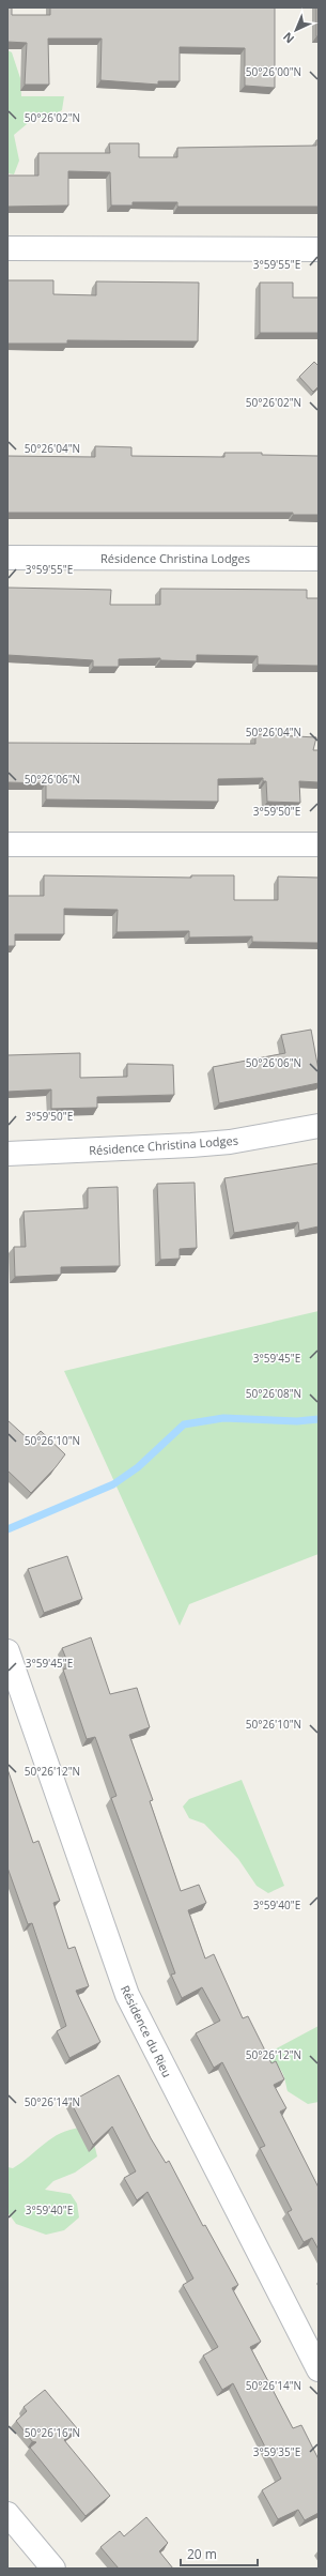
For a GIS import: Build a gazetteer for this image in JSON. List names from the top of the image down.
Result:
{
  "streets": {
    "street": ["Résidence Christina Lodges", "Résidence du Rieu"]
  },
  "scale_bar": "20 m",
  "north": "bottom left",
  "coordinates": [
    "50°26'00\"N",
    "50°26'02\"N",
    "3°59'55\"E",
    "50°26'04\"N",
    "50°26'06\"N",
    "3°59'50\"E",
    "3°59'45\"E",
    "50°26'08\"N",
    "50°26'10\"N",
    "50°26'12\"N",
    "3°59'40\"E",
    "50°26'14\"N",
    "50°26'16\"N",
    "3°59'35\"E"
  ]
}
